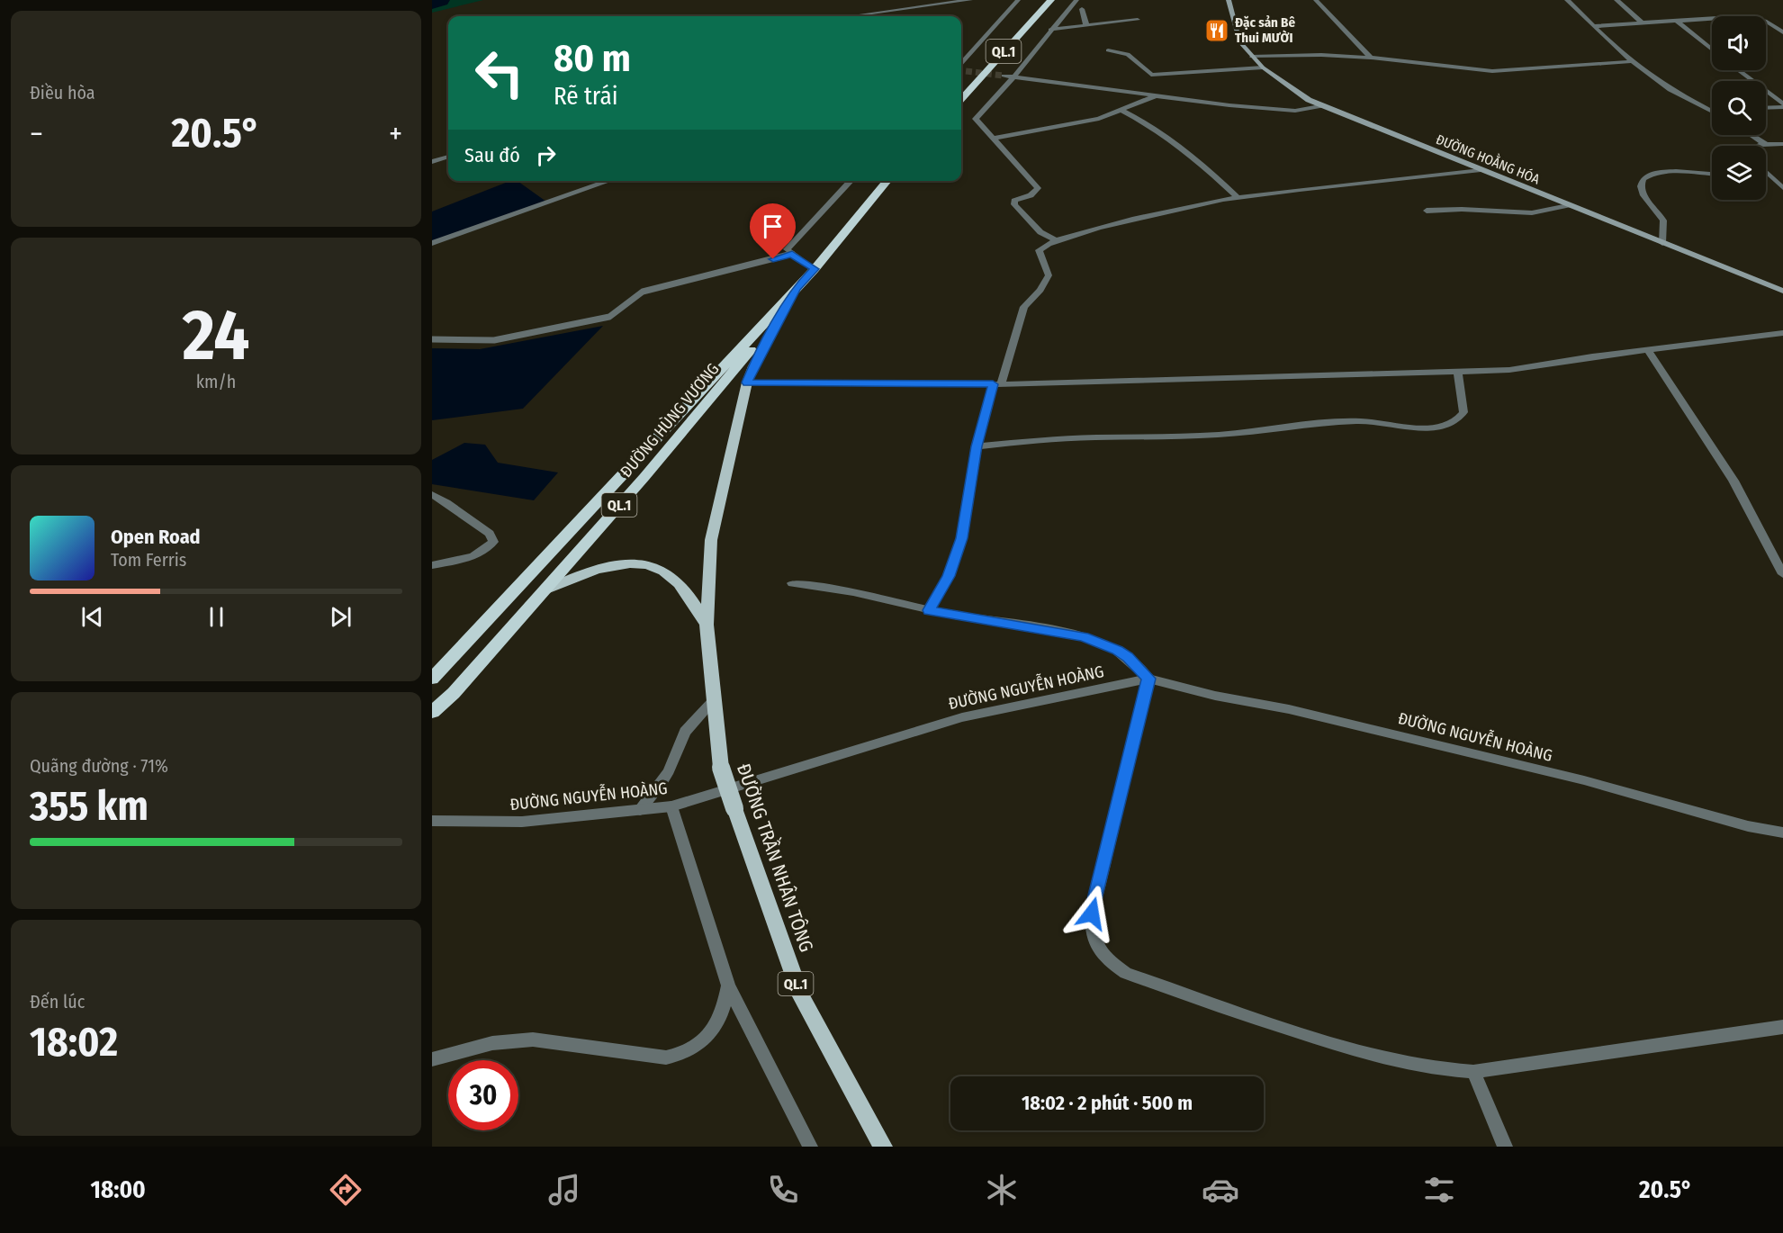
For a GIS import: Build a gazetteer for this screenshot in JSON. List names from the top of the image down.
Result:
{
  "streets": {
    "highway": ["QL.1", "ĐƯỜNG HÙNG VƯƠNG"],
    "main road": ["ĐƯỜNG HOẰNG HÓA", "ĐƯỜNG TRẦN NHÂN TÔNG"],
    "street": ["ĐƯỜNG NGUYỄN HOÀNG"]
  },
  "crossings": [
    ["ĐƯỜNG HÙNG VƯƠNG", "ĐƯỜNG TRẦN NHÂN TÔNG"]
  ],
  "places": {
    "restaurant": ["Đặc sản Bê Thui MƯỜI"]
  },
  "page": {
    "tile": [
      "Điều hòa",
      ["24", "km/h"],
      ["Quãng đường · 71%", "355 km"],
      ["Đến lúc", "18:02"]
    ],
    "turn": ["80 m", "Rẽ trái"],
    "heat": ["−", "20.5°", "+"],
    "then": "Sau đó",
    "song": ["Open Road", "Tom Ferris"],
    "limit": "30",
    "trip": "18:02 · 2 phút · 500 m",
    "tabs": ["18:00", "20.5°"]
  }
}
